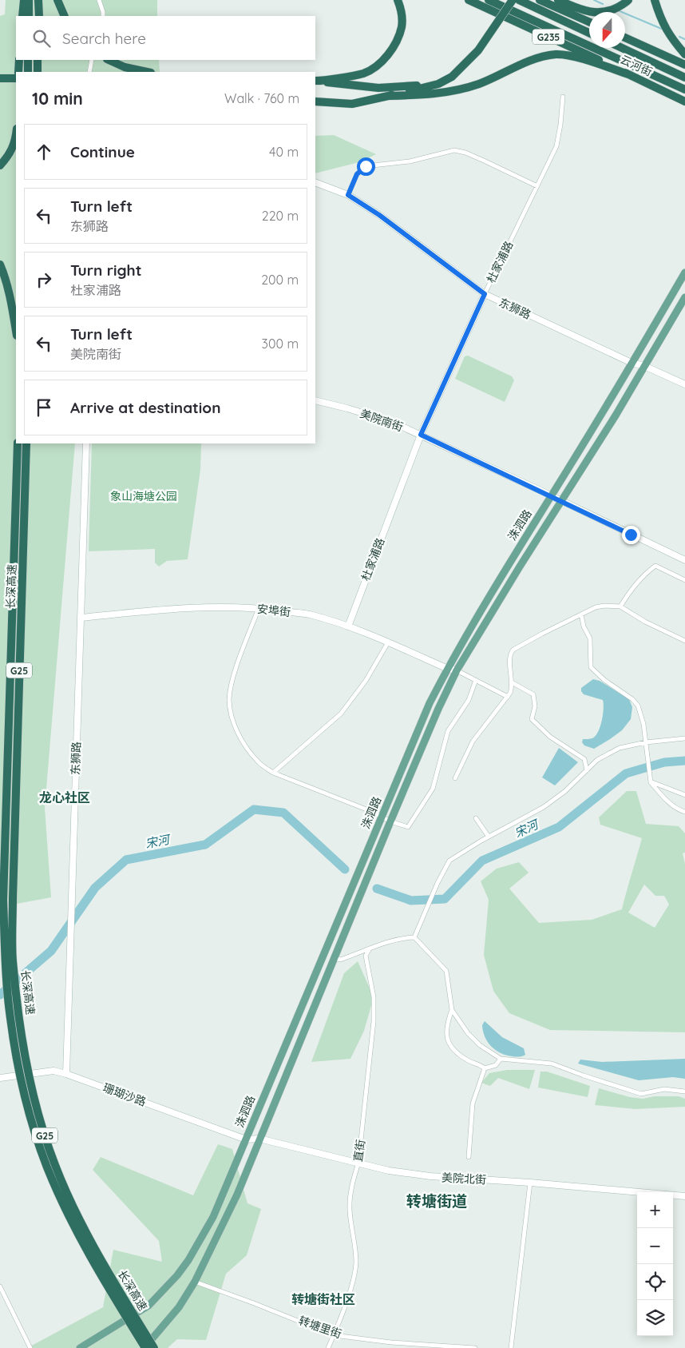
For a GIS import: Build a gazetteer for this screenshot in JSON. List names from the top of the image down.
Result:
{
  "streets": {
    "highway": [
      "G235",
      "云河街",
      "长深高速",
      "G25"
    ],
    "main road": ["洙泗路"],
    "street": [
      "杜家浦路",
      "东狮路",
      "美院南街",
      "安埠街",
      "珊瑚沙路",
      "直街",
      "美院北街",
      "转塘里街"
    ]
  },
  "crossings": [
    ["杜家浦路", "东狮路"],
    ["杜家浦路", "美院南街"],
    ["杜家浦路", "安埠街"],
    ["东狮路", "洙泗路"],
    ["东狮路", "安埠街"],
    ["东狮路", "珊瑚沙路"],
    ["美院南街", "洙泗路"],
    ["洙泗路", "长深高速"],
    ["洙泗路", "安埠街"],
    ["洙泗路", "珊瑚沙路"],
    ["洙泗路", "美院北街"],
    ["洙泗路", "转塘里街"],
    ["珊瑚沙路", "美院北街"],
    ["直街", "美院北街"],
    ["直街", "转塘里街"]
  ],
  "districts": ["龙心社区", "转塘街道", "转塘街社区"],
  "water": ["宋河"],
  "parks": ["象山海塘公园"],
  "north": "bottom",
  "page": {
    "search": "Search here",
    "heading": ["10 min", "Walk · 760 m"],
    "list": [
      ["Continue", "40 m"],
      ["Turn left", "东狮路", "220 m"],
      ["Turn right", "杜家浦路", "200 m"],
      ["Turn left", "美院南街", "300 m"],
      "Arrive at destination"
    ],
    "map_buttons": ["+", "−"]
  }
}
